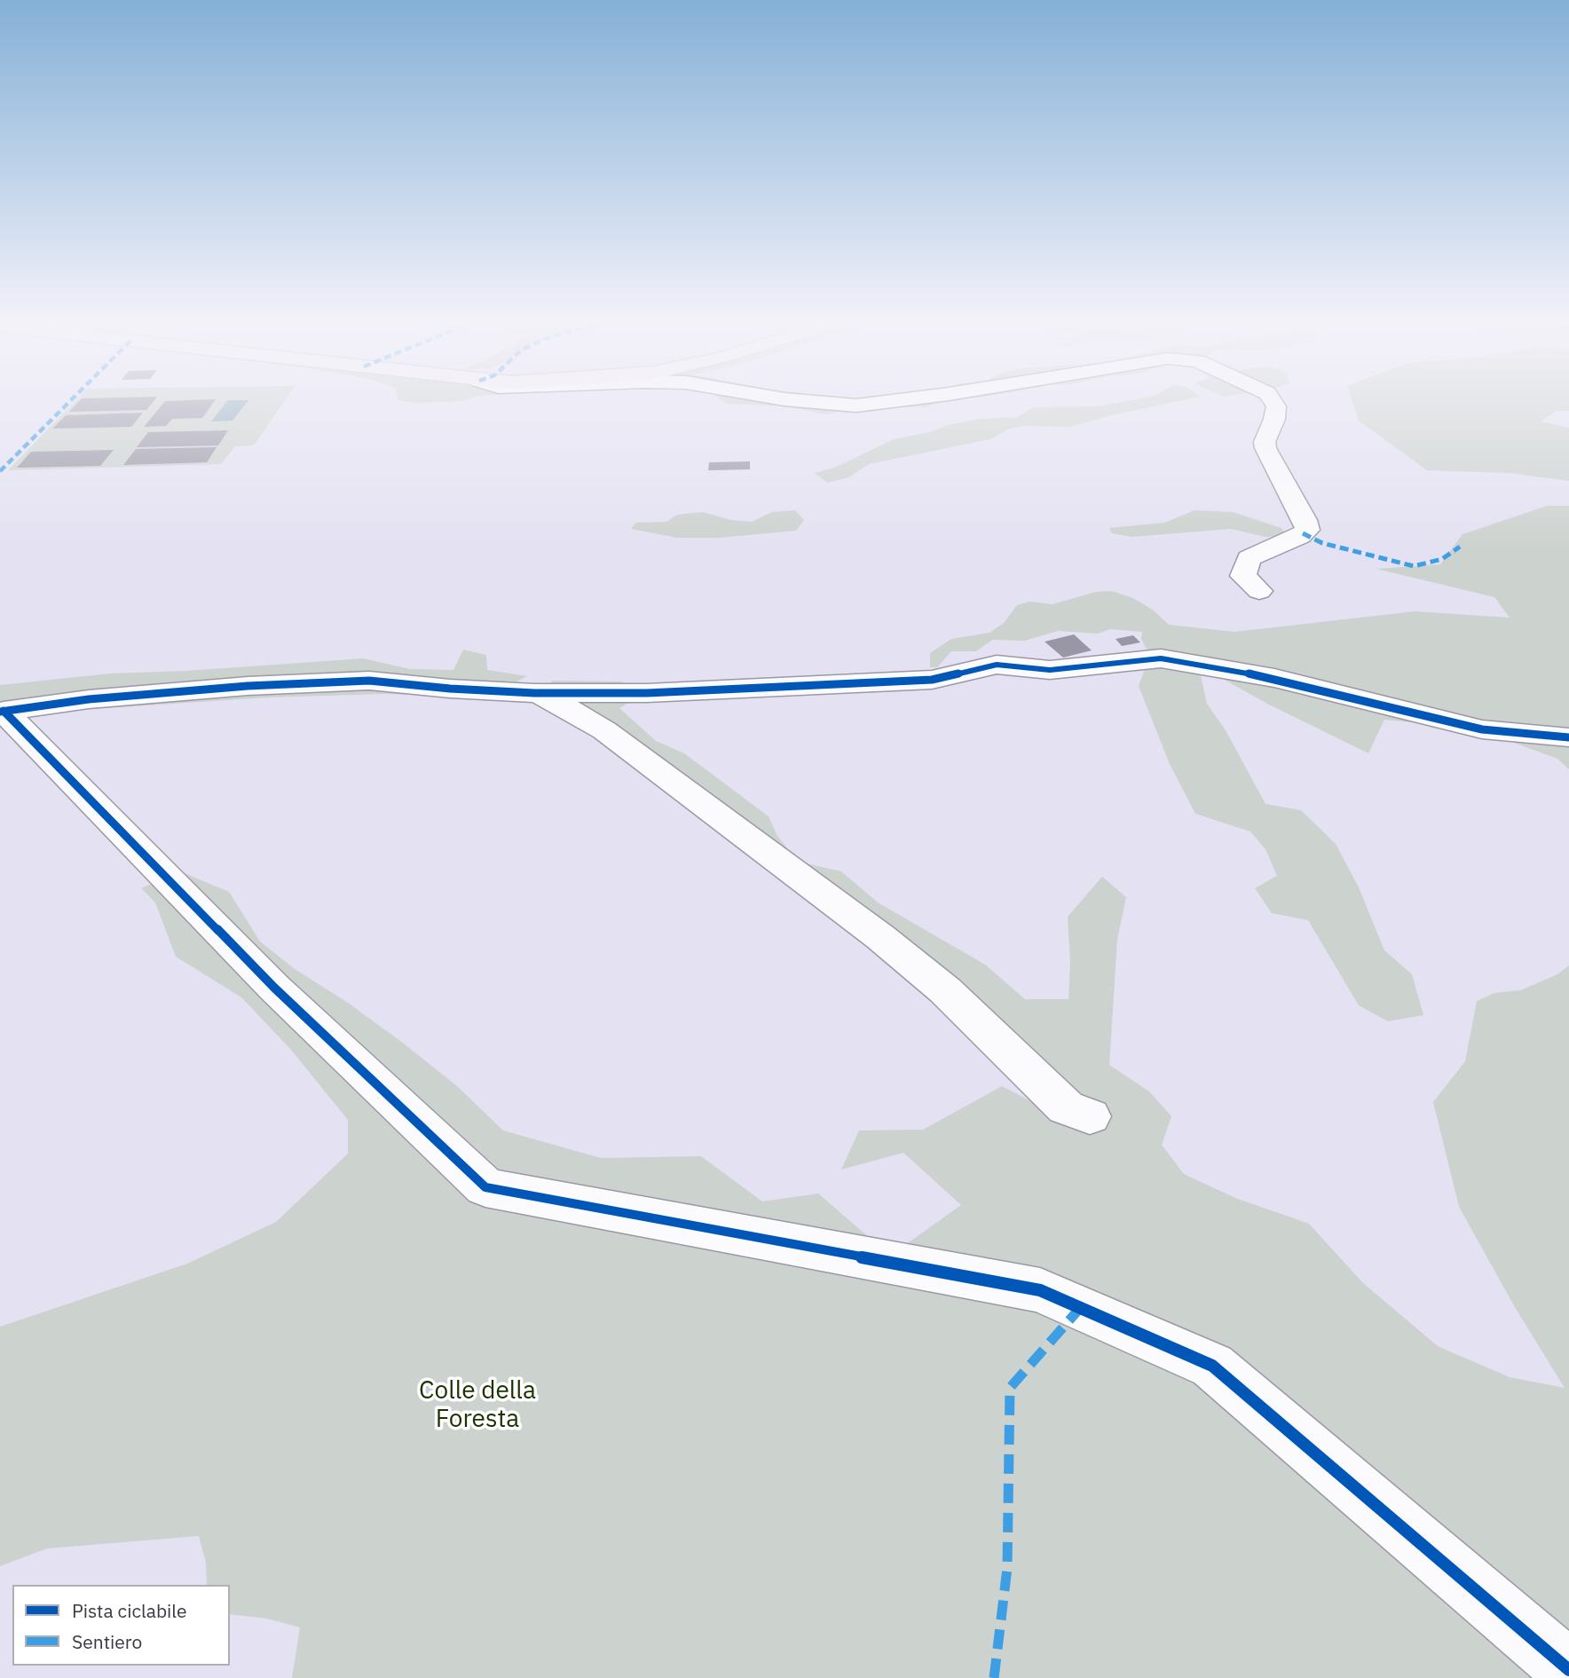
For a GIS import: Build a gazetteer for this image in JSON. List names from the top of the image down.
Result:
{
  "parks": ["Colle della Foresta"],
  "legend": ["Pista ciclabile", "Sentiero"]
}
